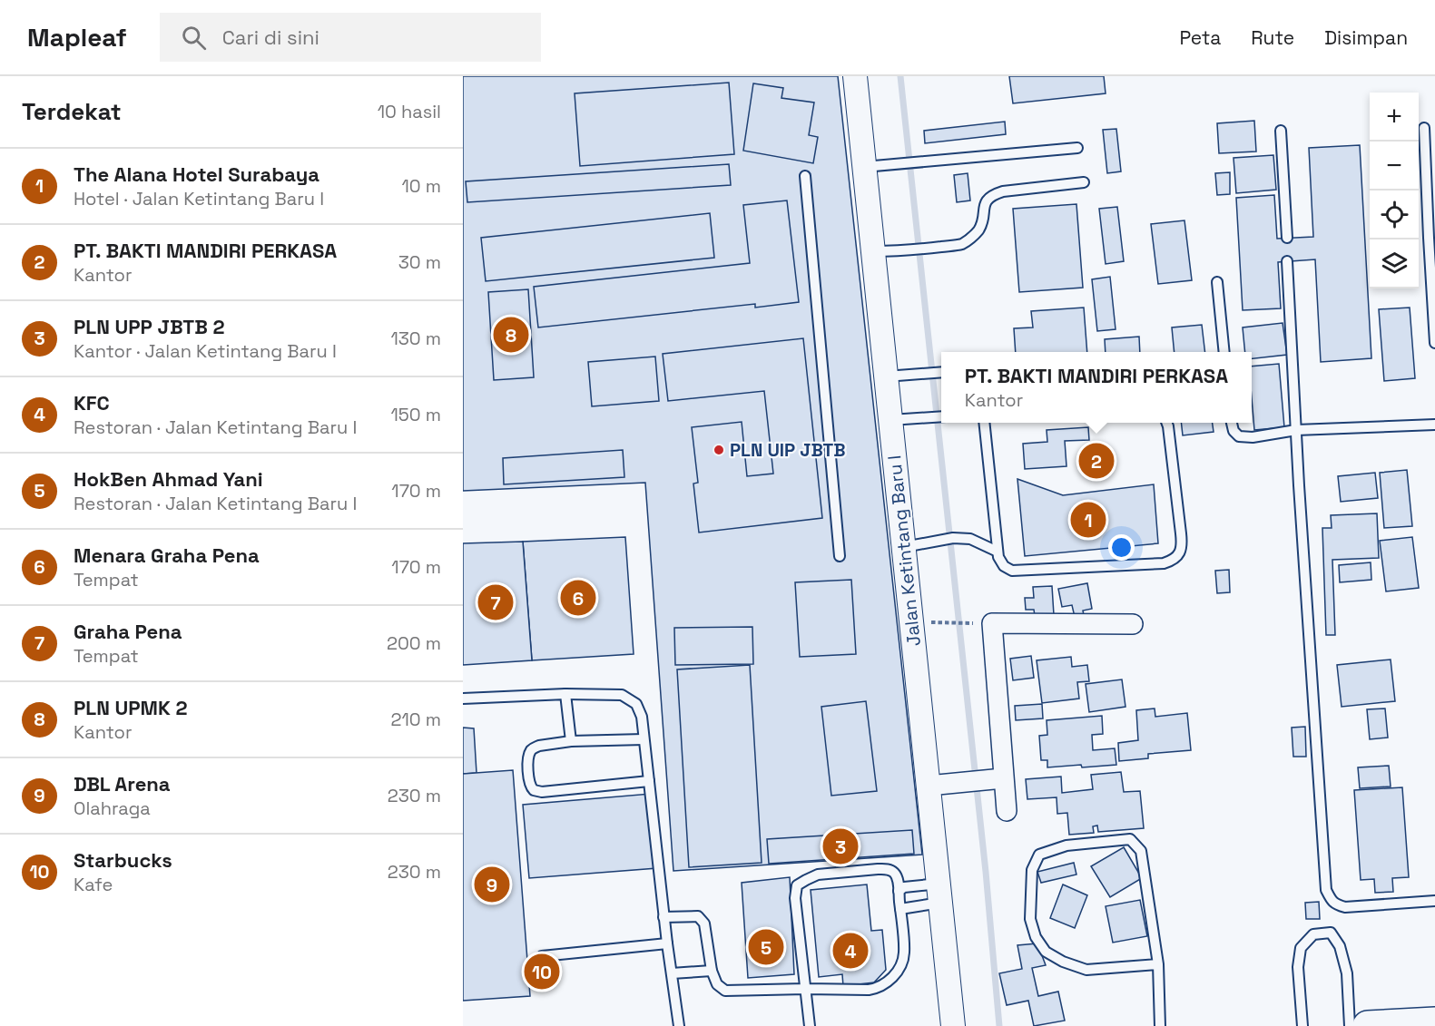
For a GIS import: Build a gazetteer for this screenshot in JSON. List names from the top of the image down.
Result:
{
  "streets": {
    "street": ["Jalan Ketintang Baru I"]
  },
  "places": ["PLN UIP JBTB"],
  "page": {
    "header": "Mapleaf",
    "search": "Cari di sini",
    "nav": ["Peta", "Rute", "Disimpan"],
    "heading": ["Terdekat", "10 hasil"],
    "map_buttons": ["+", "−"],
    "list": [
      {
        "mark": "1",
        "name": "The Alana Hotel Surabaya",
        "note": "Hotel · Jalan Ketintang Baru I",
        "value": "10 m"
      },
      {
        "mark": "2",
        "name": "PT. BAKTI MANDIRI PERKASA",
        "note": "Kantor",
        "value": "30 m"
      },
      {
        "mark": "3",
        "name": "PLN UPP JBTB 2",
        "note": "Kantor · Jalan Ketintang Baru I",
        "value": "130 m"
      },
      {
        "mark": "4",
        "name": "KFC",
        "note": "Restoran · Jalan Ketintang Baru I",
        "value": "150 m"
      },
      {
        "mark": "5",
        "name": "HokBen Ahmad Yani",
        "note": "Restoran · Jalan Ketintang Baru I",
        "value": "170 m"
      },
      {
        "mark": "6",
        "name": "Menara Graha Pena",
        "note": "Tempat",
        "value": "170 m"
      },
      {
        "mark": "7",
        "name": "Graha Pena",
        "note": "Tempat",
        "value": "200 m"
      },
      {
        "mark": "8",
        "name": "PLN UPMK 2",
        "note": "Kantor",
        "value": "210 m"
      },
      {
        "mark": "9",
        "name": "DBL Arena",
        "note": "Olahraga",
        "value": "230 m"
      },
      {
        "mark": "10",
        "name": "Starbucks",
        "note": "Kafe",
        "value": "230 m"
      }
    ],
    "pins": [
      "8",
      "2",
      "1",
      "6",
      "7",
      "3",
      "9",
      "5",
      "4",
      "10"
    ],
    "popup": ["PT. BAKTI MANDIRI PERKASA", "Kantor"]
  }
}
